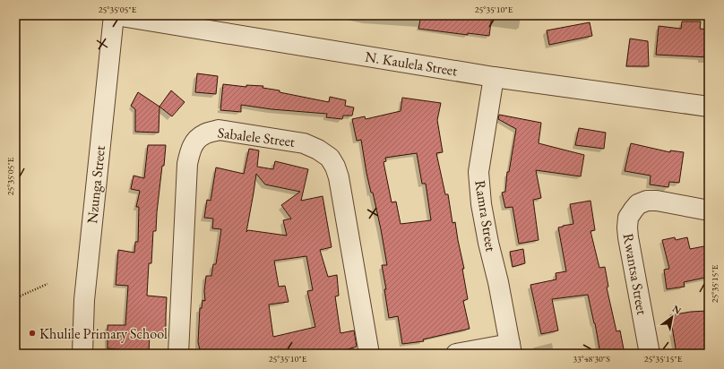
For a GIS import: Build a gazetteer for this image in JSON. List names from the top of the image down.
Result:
{
  "streets": {
    "street": [
      "N. Kaulela Street",
      "Sabalele Street",
      "Nzunga Street",
      "Ramra Street",
      "Rwantsa Street"
    ]
  },
  "crossings": [
    ["N. Kaulela Street", "Nzunga Street"],
    ["N. Kaulela Street", "Ramra Street"]
  ],
  "places": ["Khulile Primary School"],
  "north": "top right",
  "coordinates": [
    "25°35'05\"E",
    "25°35'10\"E",
    "25°35'15\"E",
    "33°48'30\"S"
  ]
}
